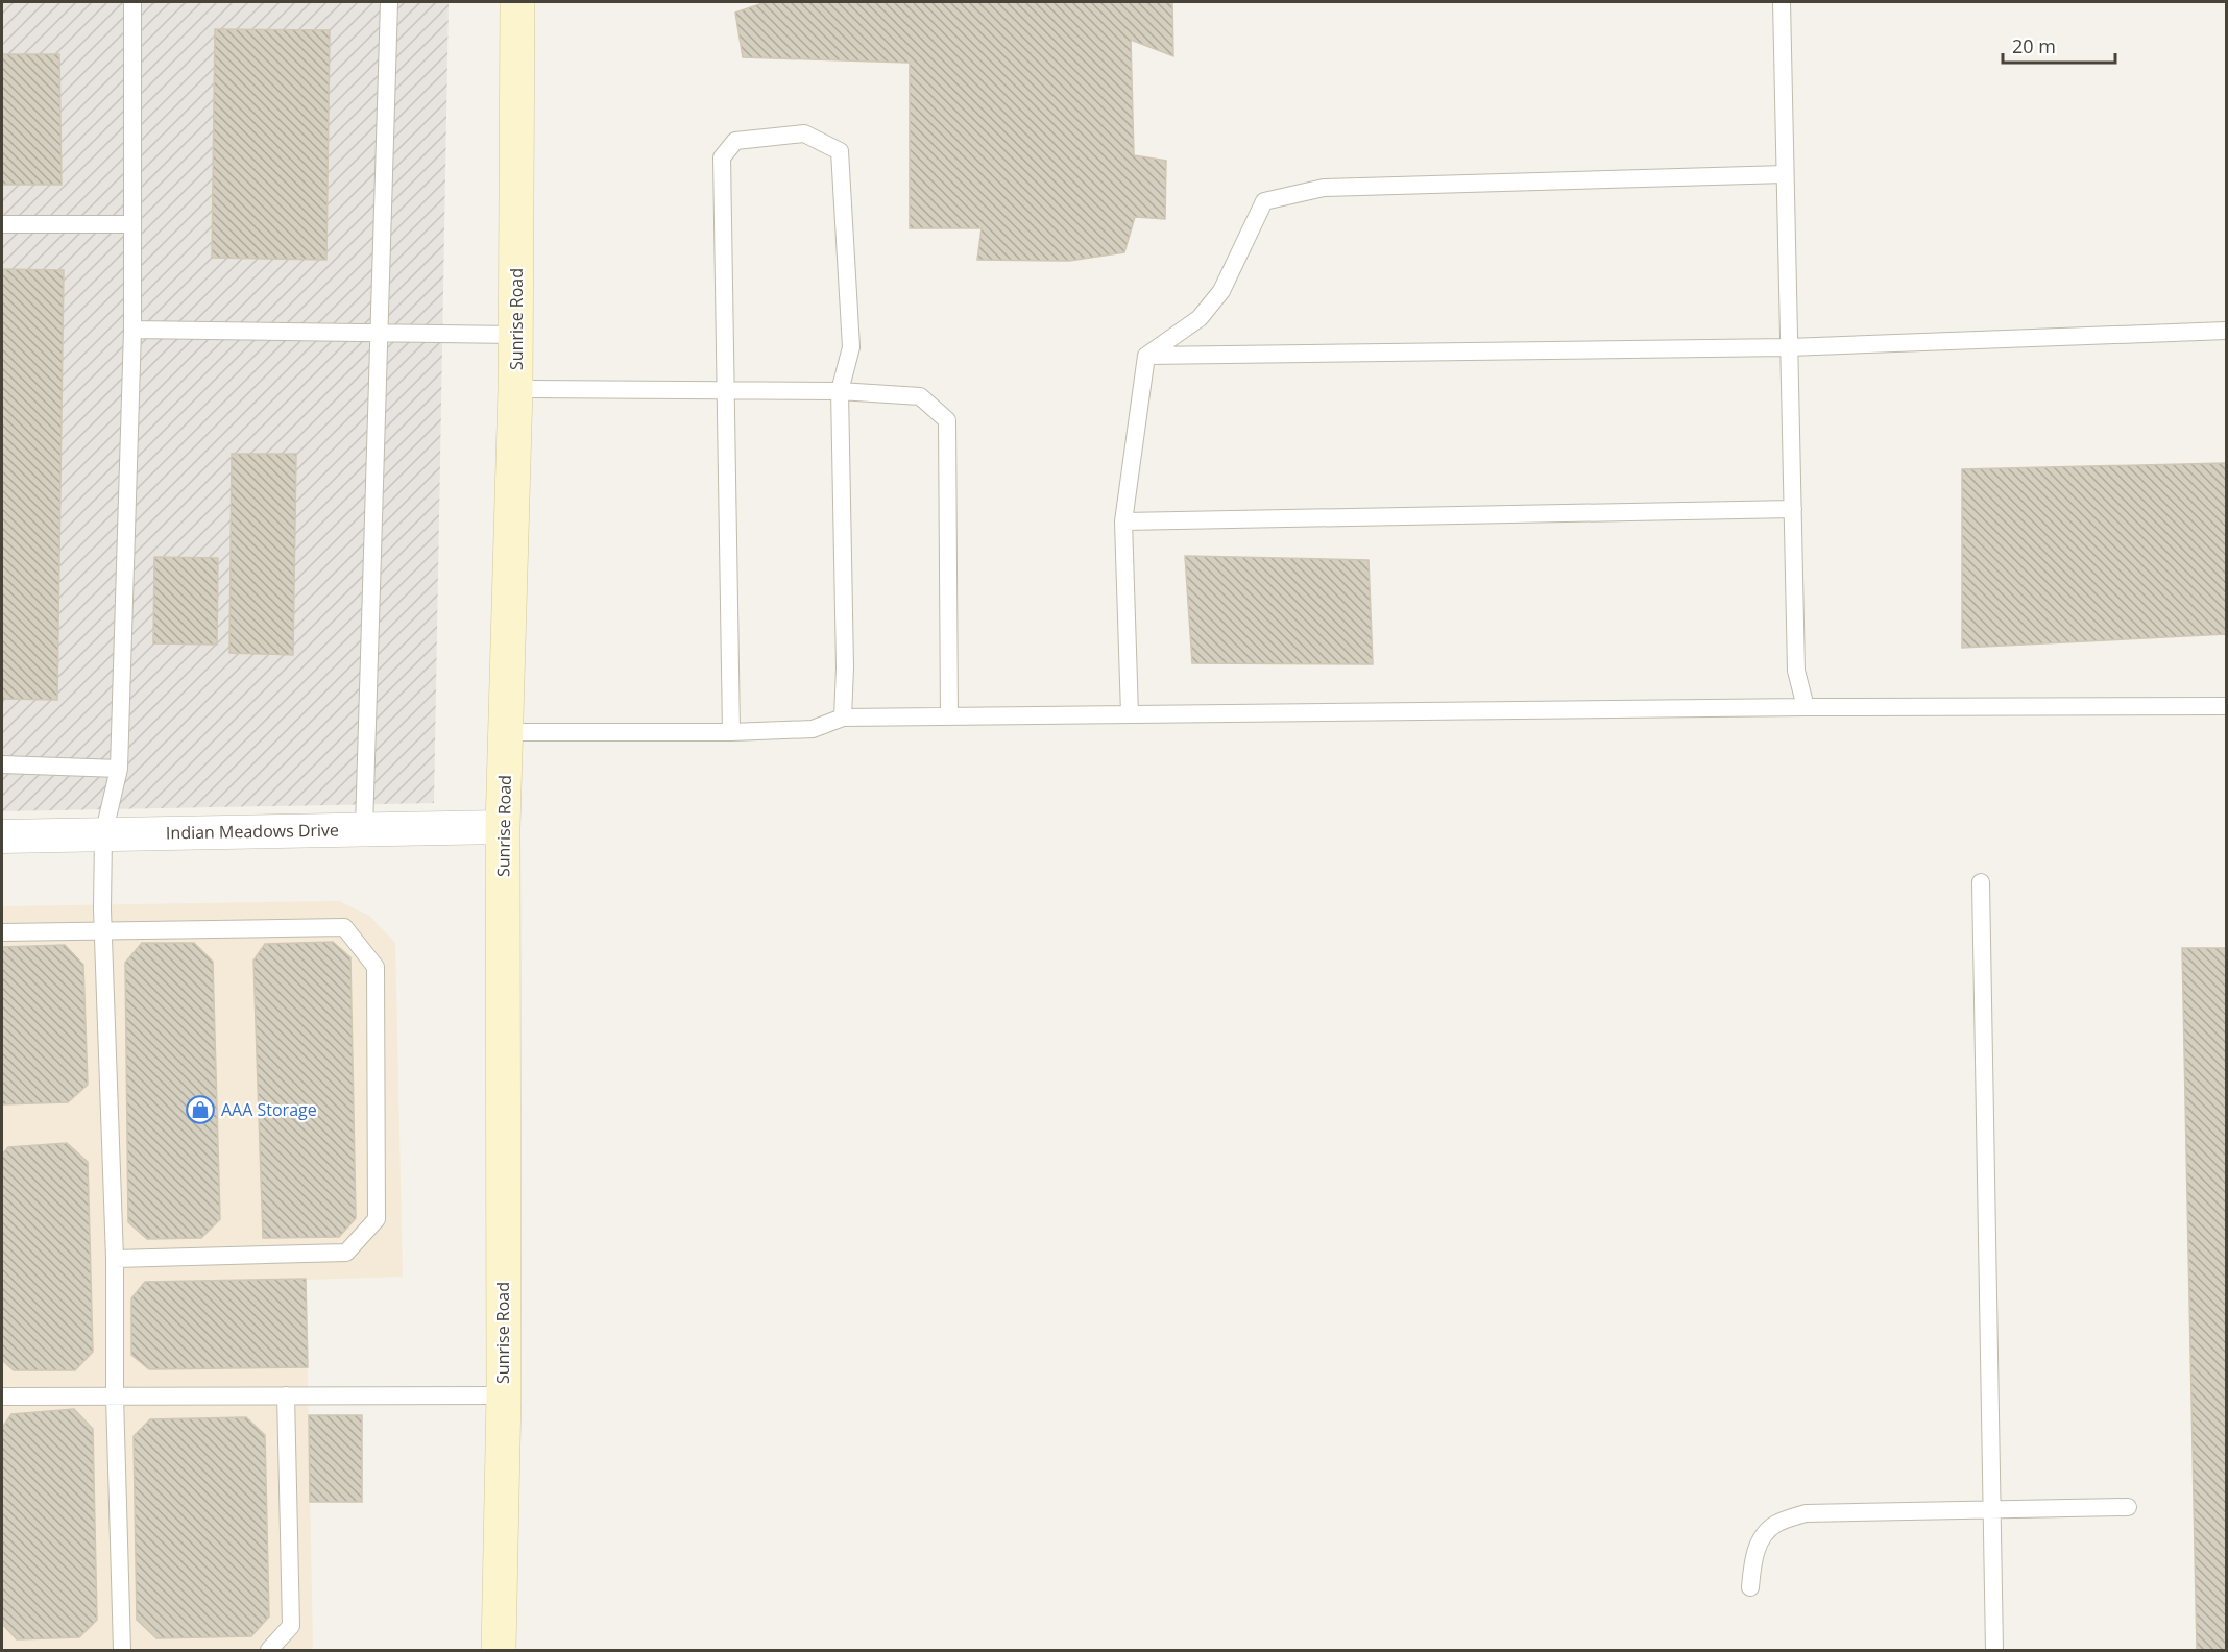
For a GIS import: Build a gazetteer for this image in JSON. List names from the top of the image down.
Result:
{
  "streets": {
    "main road": ["Sunrise Road"],
    "street": ["Indian Meadows Drive"]
  },
  "crossings": [
    ["Sunrise Road", "Indian Meadows Drive"]
  ],
  "places": {
    "shop": ["AAA Storage"]
  },
  "scale_bar": "20 m"
}
